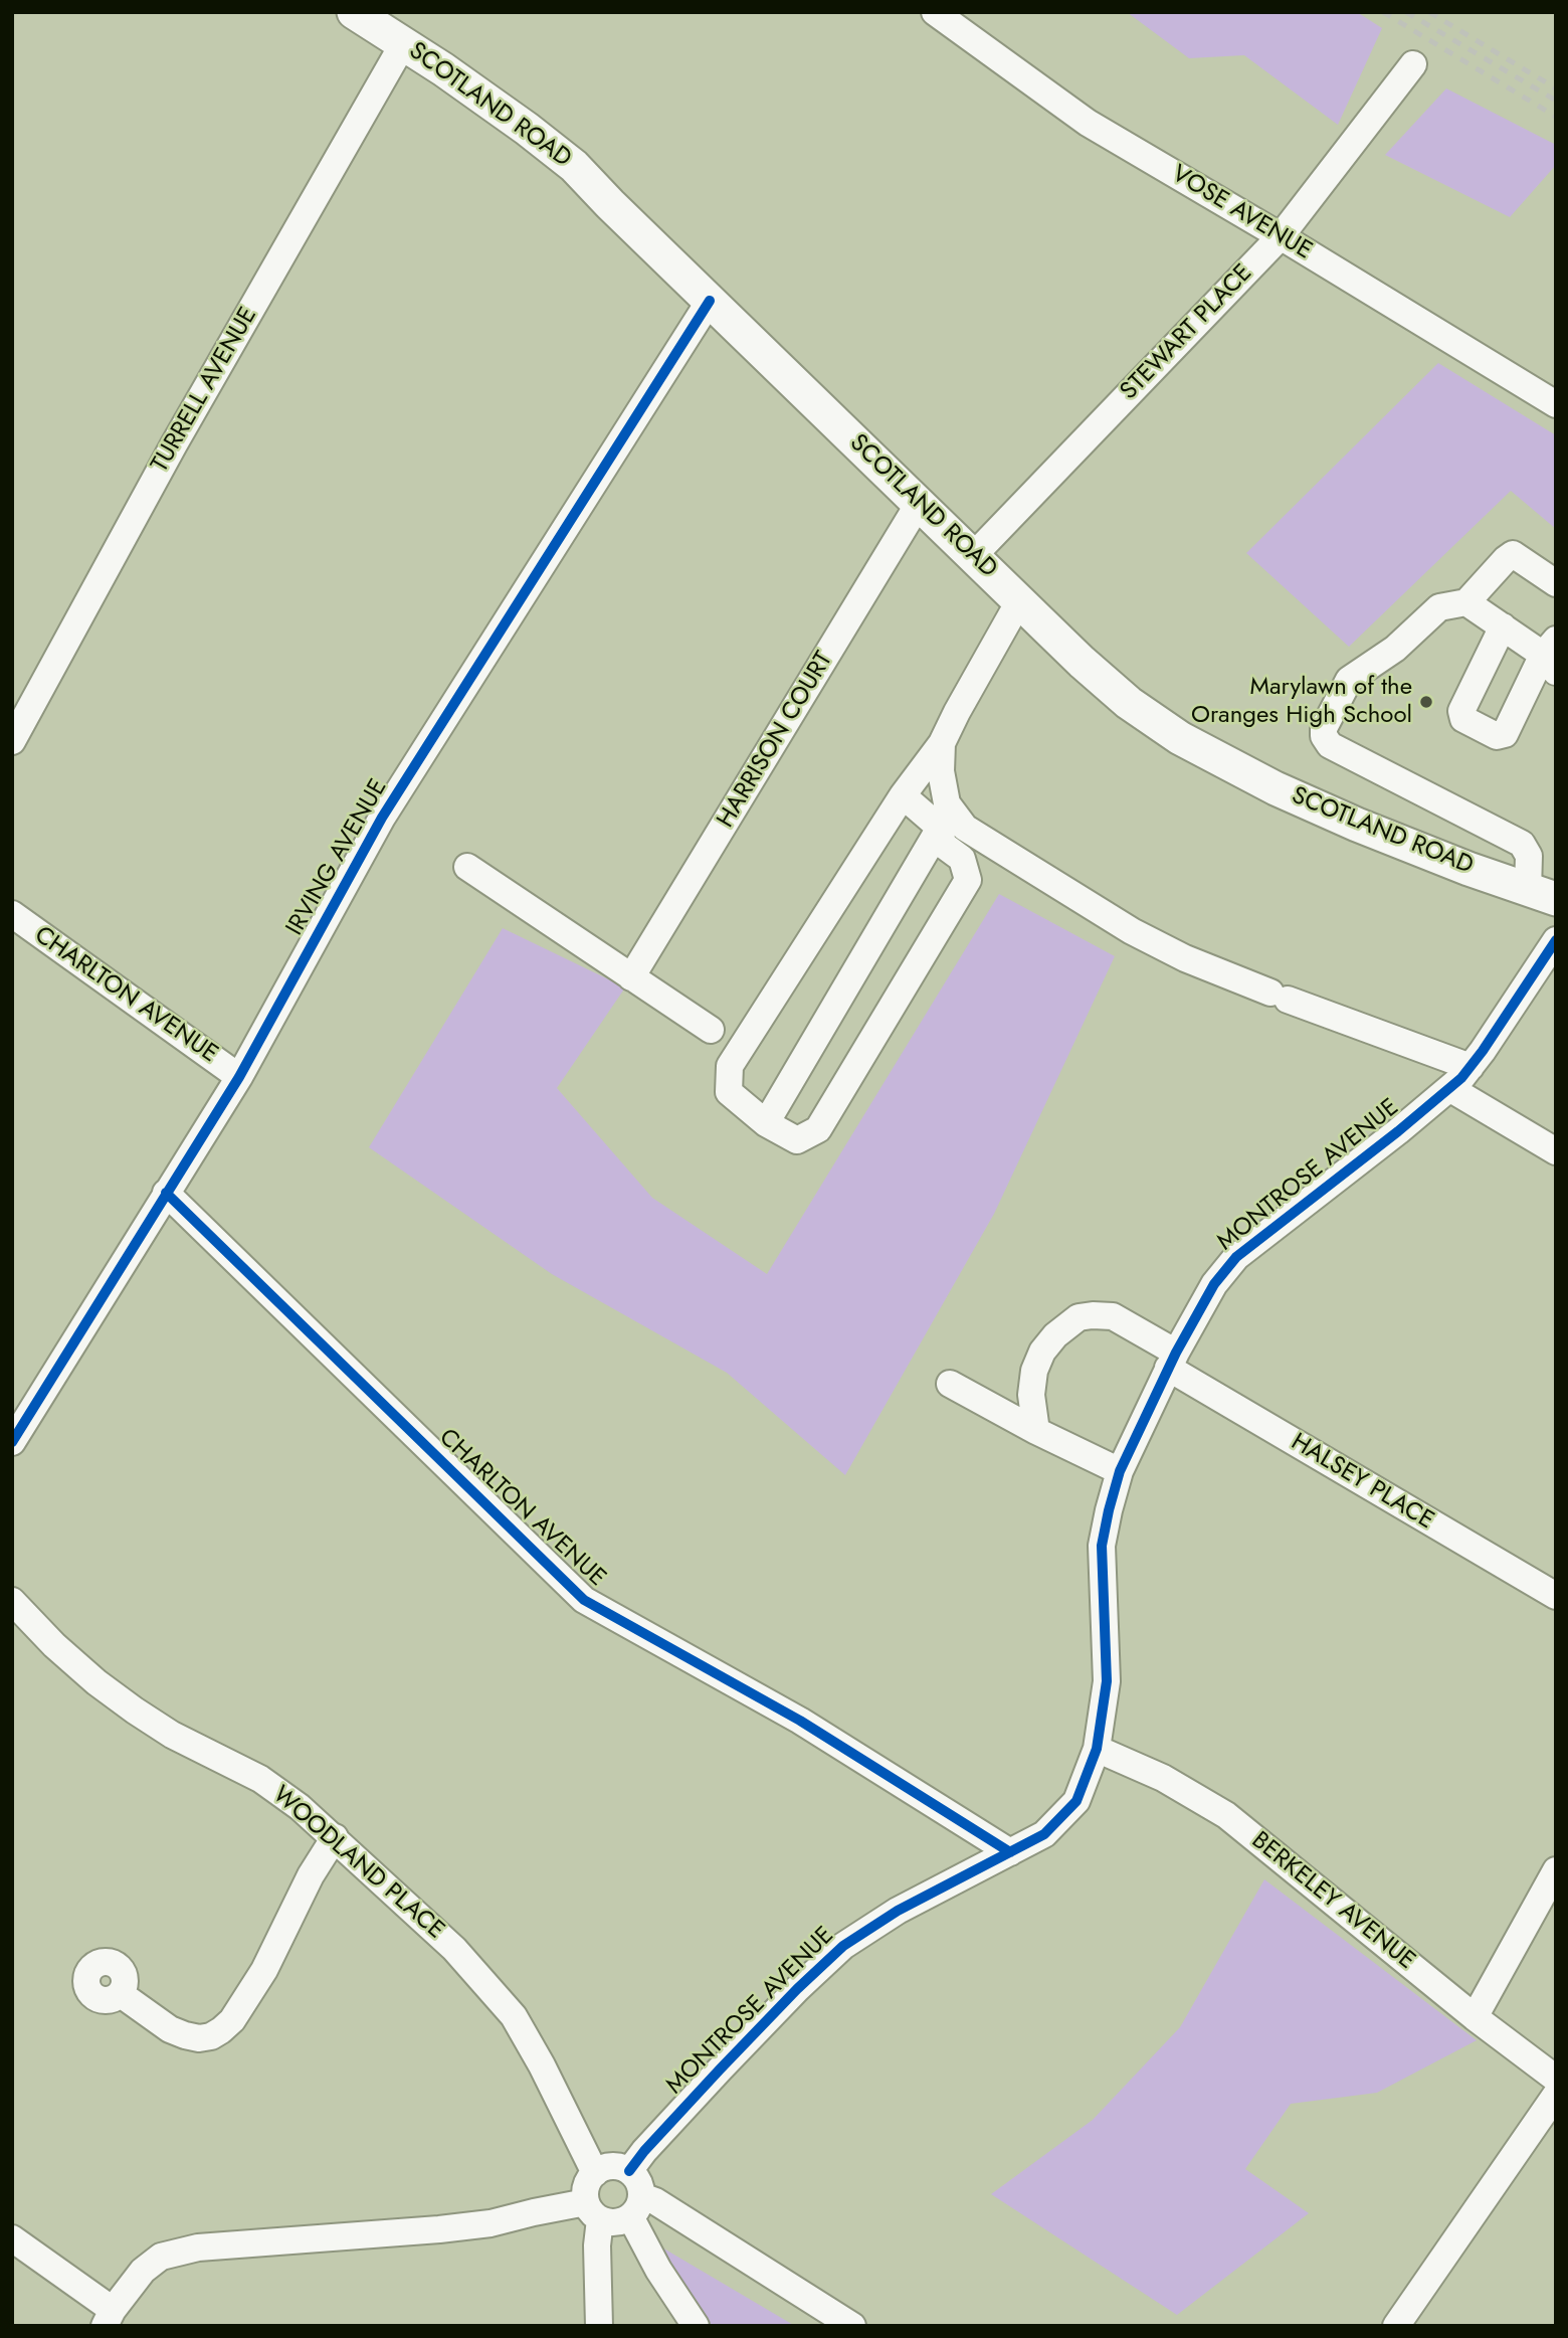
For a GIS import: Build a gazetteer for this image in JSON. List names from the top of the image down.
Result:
{
  "streets": {
    "main road": ["SCOTLAND ROAD"],
    "street": [
      "VOSE AVENUE",
      "STEWART PLACE",
      "TURRELL AVENUE",
      "HARRISON COURT",
      "IRVING AVENUE",
      "CHARLTON AVENUE",
      "MONTROSE AVENUE",
      "HALSEY PLACE",
      "WOODLAND PLACE",
      "BERKELEY AVENUE"
    ]
  },
  "crossings": [
    ["SCOTLAND ROAD", "STEWART PLACE"],
    ["SCOTLAND ROAD", "TURRELL AVENUE"],
    ["SCOTLAND ROAD", "HARRISON COURT"],
    ["SCOTLAND ROAD", "IRVING AVENUE"],
    ["VOSE AVENUE", "STEWART PLACE"],
    ["IRVING AVENUE", "CHARLTON AVENUE"],
    ["CHARLTON AVENUE", "MONTROSE AVENUE"],
    ["MONTROSE AVENUE", "HALSEY PLACE"],
    ["MONTROSE AVENUE", "WOODLAND PLACE"],
    ["MONTROSE AVENUE", "BERKELEY AVENUE"]
  ],
  "places": ["Marylawn of the Oranges High School"]
}
